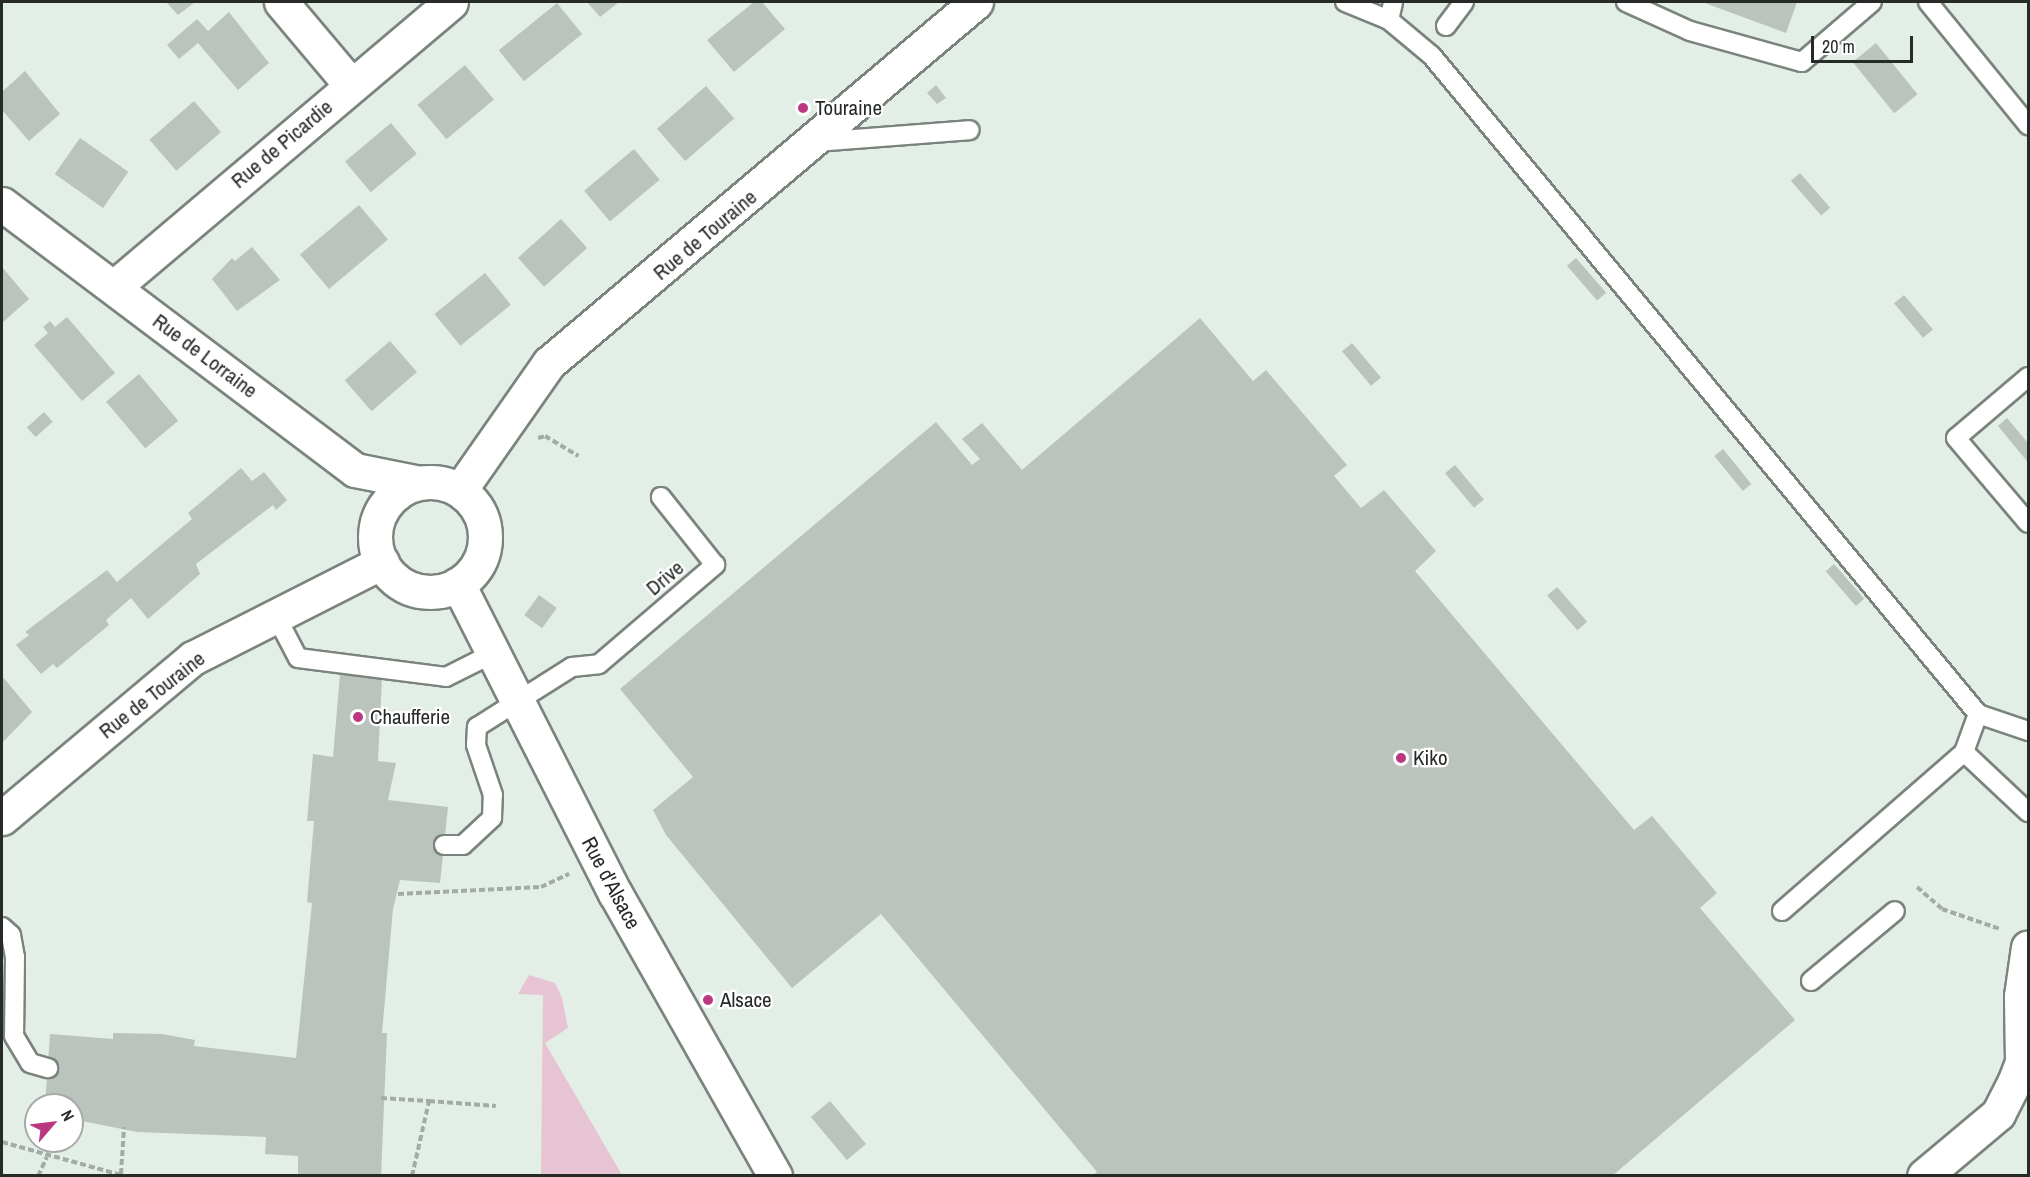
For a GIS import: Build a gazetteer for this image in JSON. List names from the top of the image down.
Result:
{
  "streets": {
    "street": [
      "Rue de Picardie",
      "Rue de Touraine",
      "Rue de Lorraine",
      "Rue d'Alsace"
    ],
    "lane": ["Drive"]
  },
  "crossings": [
    ["Rue de Picardie", "Rue de Lorraine"],
    ["Rue de Touraine", "Rue de Lorraine"],
    ["Rue de Touraine", "Rue d'Alsace"],
    ["Rue de Lorraine", "Rue d'Alsace"],
    ["Drive", "Rue d'Alsace"]
  ],
  "places": [
    "Touraine",
    "Chaufferie",
    "Kiko",
    "Alsace"
  ],
  "scale_bar": "20 m",
  "north": "top right"
}
